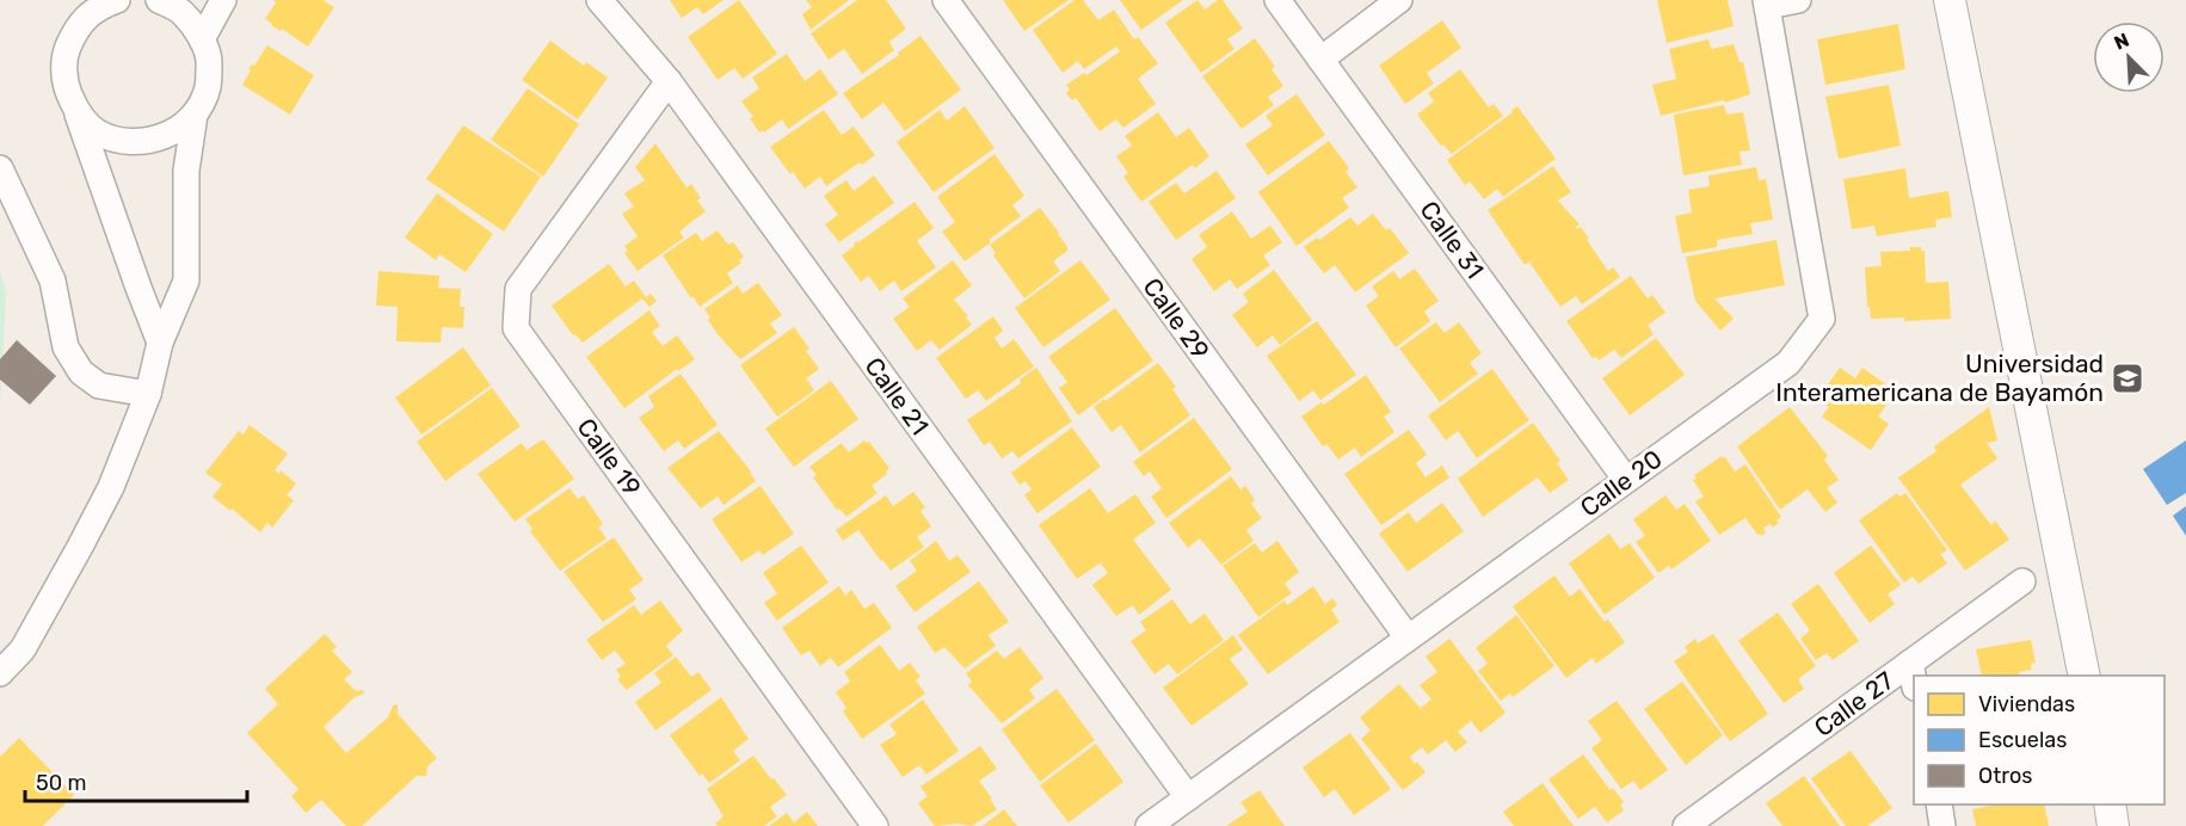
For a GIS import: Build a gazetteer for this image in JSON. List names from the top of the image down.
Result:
{
  "streets": {
    "street": [
      "Calle 31",
      "Calle 29",
      "Calle 21",
      "Calle 19",
      "Calle 20",
      "Calle 27"
    ]
  },
  "crossings": [
    ["Calle 31", "Calle 20"],
    ["Calle 29", "Calle 20"],
    ["Calle 21", "Calle 19"],
    ["Calle 21", "Calle 20"]
  ],
  "places": {
    "school or university": ["Universidad Interamericana de Bayamón"]
  },
  "legend": ["Viviendas", "Escuelas", "Otros"],
  "scale_bar": "50 m",
  "north": "top left"
}
